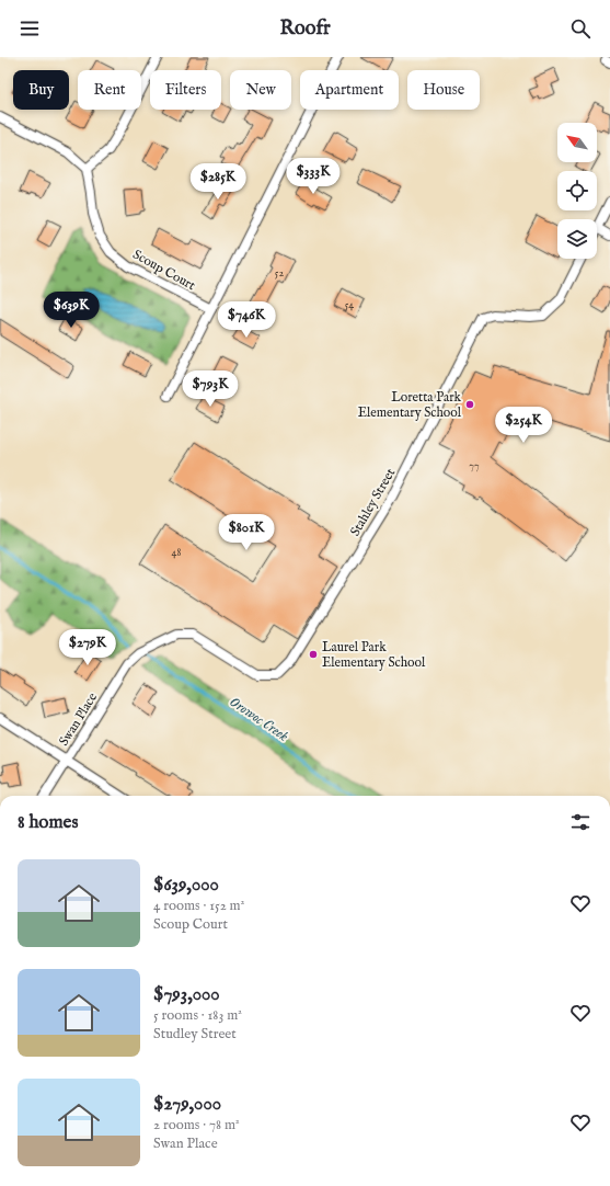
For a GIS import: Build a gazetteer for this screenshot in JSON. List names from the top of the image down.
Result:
{
  "streets": {
    "street": ["Scoup Court", "Stahley Street", "Swan Place"]
  },
  "crossings": [
    ["Stahley Street", "Swan Place"]
  ],
  "water": ["Orowoc Creek"],
  "places": ["Loretta Park Elementary School", "Laurel Park Elementary School"],
  "house_numbers": [
    "52",
    "54",
    "77",
    "48"
  ],
  "north": "top left",
  "page": {
    "header": "Roofr",
    "chip": [
      "Buy",
      "Rent",
      "Filters",
      "New",
      "Apartment",
      "House"
    ],
    "price": [
      "$333K",
      "$285K",
      "$639K",
      "$746K",
      "$793K",
      "$254K",
      "$801K",
      "$279K"
    ],
    "heading": "8 homes",
    "list": [
      {
        "name": "$639,000",
        "note": "4 rooms · 152 m² · Scoup Court"
      },
      {
        "name": "$793,000",
        "note": "5 rooms · 183 m² · Studley Street"
      },
      {
        "name": "$279,000",
        "note": "2 rooms · 78 m² · Swan Place"
      }
    ]
  }
}
